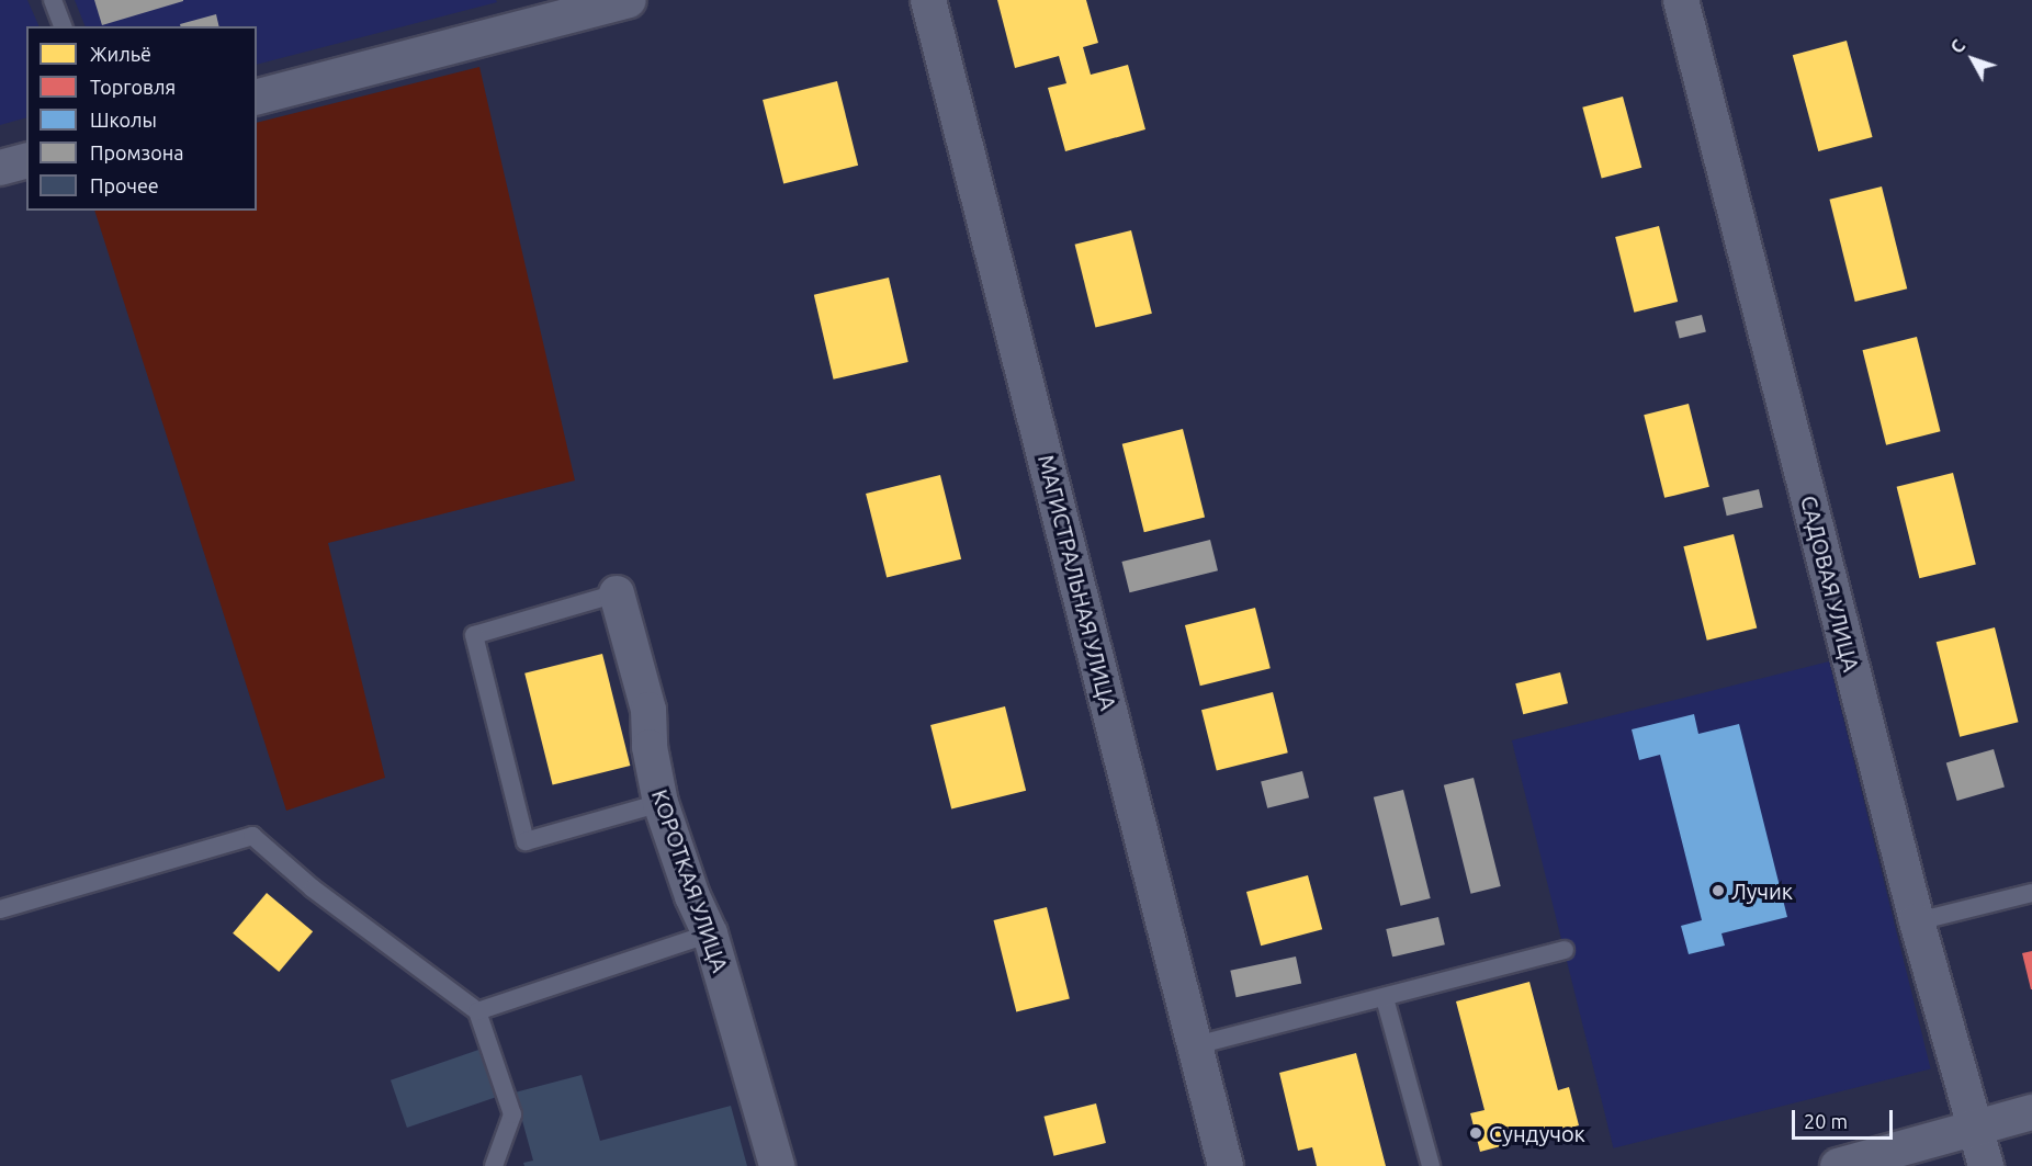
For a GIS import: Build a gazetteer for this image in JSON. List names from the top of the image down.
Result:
{
  "streets": {
    "street": ["МАГИСТРАЛЬНАЯ УЛИЦА", "САДОВАЯ УЛИЦА", "КОРОТКАЯ УЛИЦА"]
  },
  "places": ["Лучик", "Сундучок"],
  "legend": [
    "Жильё",
    "Торговля",
    "Школы",
    "Промзона",
    "Прочее"
  ],
  "scale_bar": "20 m",
  "north": "top left"
}
